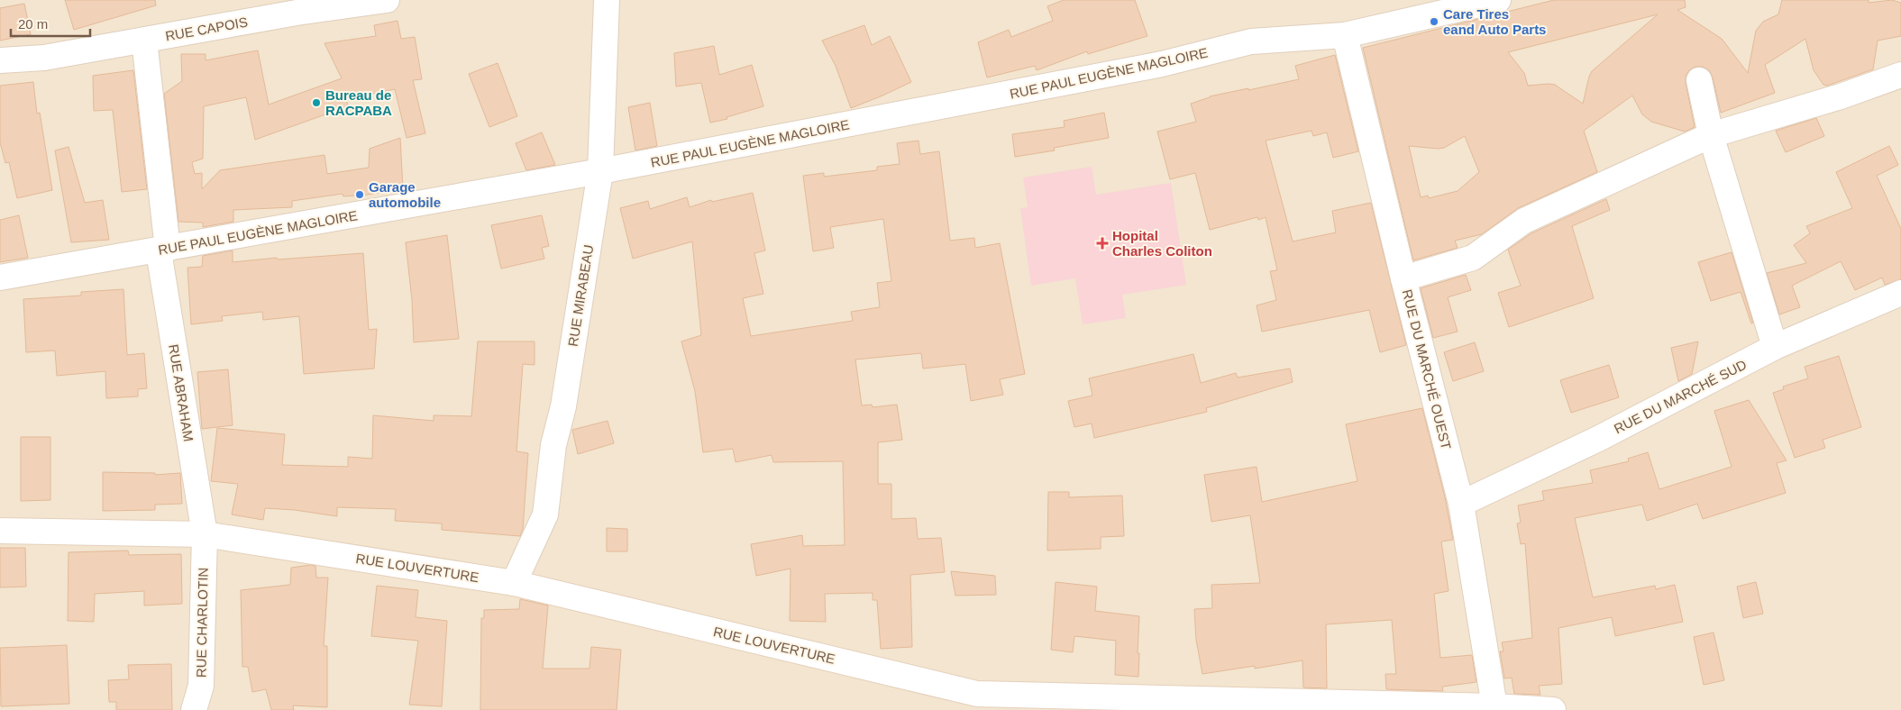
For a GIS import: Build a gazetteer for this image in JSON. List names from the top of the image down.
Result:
{
  "streets": {
    "street": [
      "RUE CAPOIS",
      "RUE PAUL EUGÈNE MAGLOIRE",
      "RUE MIRABEAU",
      "RUE DU MARCHÉ OUEST",
      "RUE ABRAHAM",
      "RUE DU MARCHÉ SUD",
      "RUE LOUVERTURE",
      "RUE CHARLOTIN"
    ]
  },
  "crossings": [
    ["RUE CAPOIS", "RUE ABRAHAM"],
    ["RUE PAUL EUGÈNE MAGLOIRE", "RUE MIRABEAU"],
    ["RUE PAUL EUGÈNE MAGLOIRE", "RUE DU MARCHÉ OUEST"],
    ["RUE PAUL EUGÈNE MAGLOIRE", "RUE ABRAHAM"],
    ["RUE MIRABEAU", "RUE LOUVERTURE"],
    ["RUE DU MARCHÉ OUEST", "RUE DU MARCHÉ SUD"],
    ["RUE DU MARCHÉ OUEST", "RUE LOUVERTURE"],
    ["RUE ABRAHAM", "RUE LOUVERTURE"],
    ["RUE ABRAHAM", "RUE CHARLOTIN"],
    ["RUE LOUVERTURE", "RUE CHARLOTIN"]
  ],
  "places": {
    "other": ["Care Tires eand Auto Parts", "Bureau de RACPABA", "Garage automobile"],
    "health": ["Hopital Charles Coliton"]
  },
  "scale_bar": "20 m"
}
